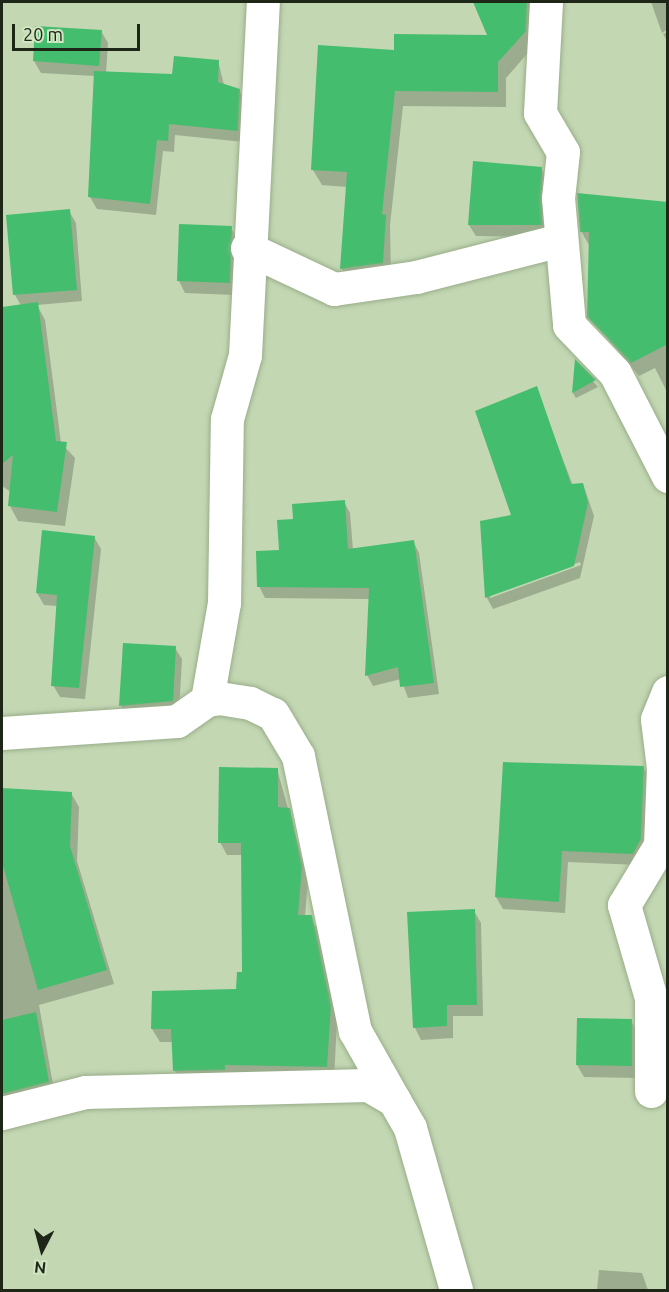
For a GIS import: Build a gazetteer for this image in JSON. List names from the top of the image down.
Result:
{
  "scale_bar": "20 m",
  "north": "bottom"
}
